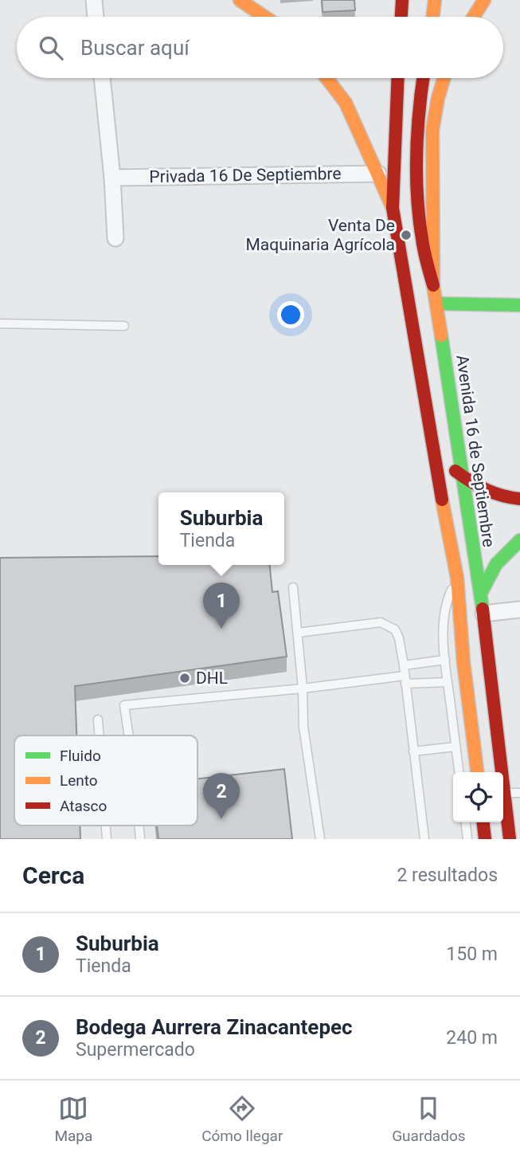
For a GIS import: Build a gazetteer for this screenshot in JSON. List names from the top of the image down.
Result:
{
  "streets": {
    "main road": ["Avenida 16 de Septiembre"],
    "street": ["Privada 16 De Septiembre"]
  },
  "places": ["Venta De Maquinaria Agrícola", "DHL"],
  "legend": ["Fluido", "Lento", "Atasco"],
  "page": {
    "search": "Buscar aquí",
    "popup": ["Suburbia", "Tienda"],
    "pins": ["1", "2"],
    "heading": ["Cerca", "2 resultados"],
    "list": [
      {
        "mark": "1",
        "name": "Suburbia",
        "note": "Tienda",
        "value": "150 m"
      },
      {
        "mark": "2",
        "name": "Bodega Aurrera Zinacantepec",
        "note": "Supermercado",
        "value": "240 m"
      }
    ],
    "nav": ["Mapa", "Cómo llegar", "Guardados"]
  }
}
